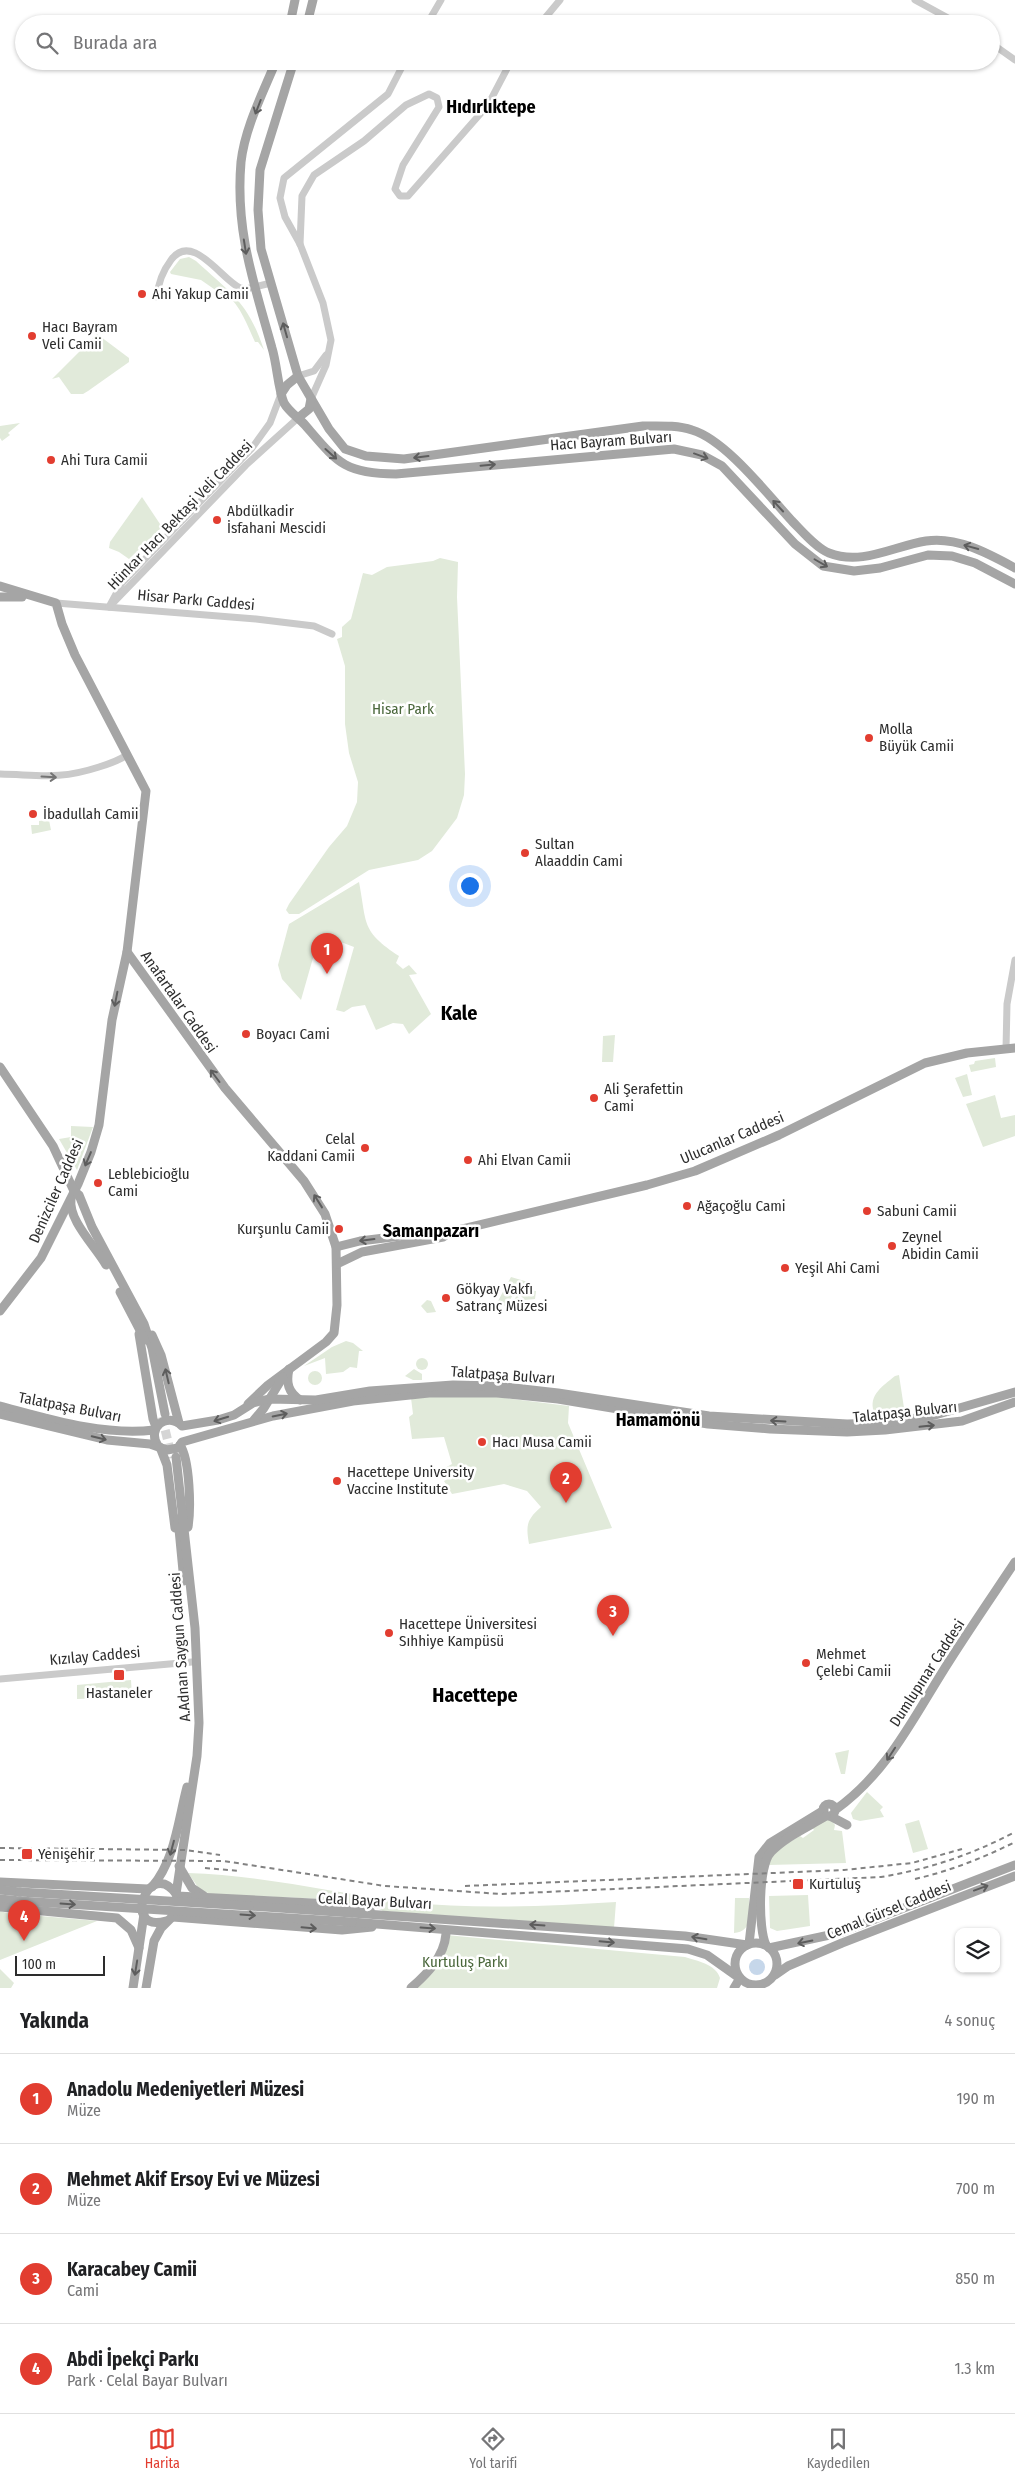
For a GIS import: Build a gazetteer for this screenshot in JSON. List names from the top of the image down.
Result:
{
  "streets": {
    "main road": [
      "Hacı Bayram Bulvarı",
      "Anafartalar Caddesi",
      "Ulucanlar Caddesi",
      "Denizciler Caddesi",
      "Talatpaşa Bulvarı",
      "A.Adnan Saygun Caddesi",
      "Dumlupınar Caddesi",
      "Celal Bayar Bulvarı",
      "Cemal Gürsel Caddesi"
    ],
    "street": ["Hünkar Hacı Bektaşi Veli Caddesi", "Hisar Parkı Caddesi", "Kızılay Caddesi"]
  },
  "crossings": [
    ["Hacı Bayram Bulvarı", "Hünkar Hacı Bektaşi Veli Caddesi"],
    ["Hünkar Hacı Bektaşi Veli Caddesi", "Hisar Parkı Caddesi"],
    ["Hisar Parkı Caddesi", "Anafartalar Caddesi"],
    ["Anafartalar Caddesi", "Denizciler Caddesi"],
    ["Anafartalar Caddesi", "Talatpaşa Bulvarı"],
    ["A.Adnan Saygun Caddesi", "Kızılay Caddesi"],
    ["Dumlupınar Caddesi", "Celal Bayar Bulvarı"],
    ["Dumlupınar Caddesi", "Cemal Gürsel Caddesi"],
    ["Celal Bayar Bulvarı", "Cemal Gürsel Caddesi"]
  ],
  "one_way": ["Anafartalar Caddesi", "Denizciler Caddesi", "Dumlupınar Caddesi"],
  "districts": [
    "Hıdırlıktepe",
    "Kale",
    "Samanpazarı",
    "Hamamönü",
    "Hacettepe"
  ],
  "parks": ["Hisar Park", "Kurtuluş Parkı"],
  "places": {
    "other": [
      "Ahi Yakup Camii",
      "Hacı Bayram Veli Camii",
      "Ahi Tura Camii",
      "Abdülkadir İsfahani Mescidi",
      "Molla Büyük Camii",
      "İbadullah Camii",
      "Sultan Alaaddin Cami",
      "Boyacı Cami",
      "Ali Şerafettin Cami",
      "Celal Kaddani Camii",
      "Ahi Elvan Camii",
      "Leblebicioğlu Cami",
      "Ağaçoğlu Cami",
      "Sabuni Camii",
      "Kurşunlu Camii",
      "Zeynel Abidin Camii",
      "Yeşil Ahi Cami",
      "Gökyay Vakfı Satranç Müzesi",
      "Hacı Musa Camii",
      "Hacettepe University Vaccine Institute",
      "Hacettepe Üniversitesi Sıhhiye Kampüsü",
      "Mehmet Çelebi Camii"
    ],
    "transit": ["Hastaneler", "Yenişehir", "Kurtuluş"]
  },
  "scale_bar": "100 m",
  "page": {
    "search": "Burada ara",
    "pins": [
      "1",
      "2",
      "3",
      "4"
    ],
    "scale": "100 m",
    "heading": ["Yakında", "4 sonuç"],
    "list": [
      {
        "mark": "1",
        "name": "Anadolu Medeniyetleri Müzesi",
        "note": "Müze",
        "value": "190 m"
      },
      {
        "mark": "2",
        "name": "Mehmet Akif Ersoy Evi ve Müzesi",
        "note": "Müze",
        "value": "700 m"
      },
      {
        "mark": "3",
        "name": "Karacabey Camii",
        "note": "Cami",
        "value": "850 m"
      },
      {
        "mark": "4",
        "name": "Abdi İpekçi Parkı",
        "note": "Park · Celal Bayar Bulvarı",
        "value": "1.3 km"
      }
    ],
    "nav": ["Harita", "Yol tarifi", "Kaydedilen"]
  }
}
